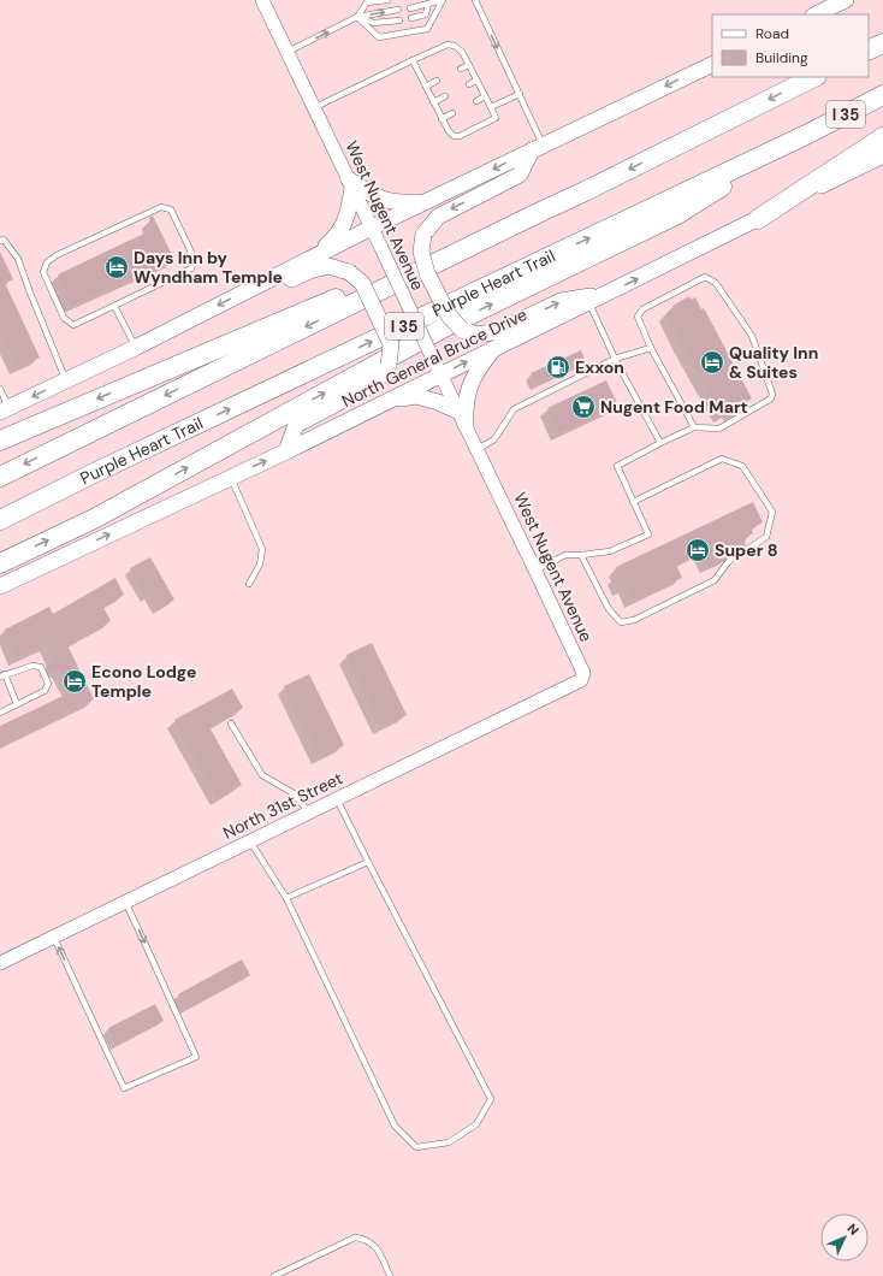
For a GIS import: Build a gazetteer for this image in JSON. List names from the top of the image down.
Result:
{
  "streets": {
    "highway": ["I 35", "Purple Heart Trail"],
    "main road": ["North General Bruce Drive"],
    "street": ["West Nugent Avenue", "North 31st Street"]
  },
  "crossings": [
    ["West Nugent Avenue", "North General Bruce Drive"],
    ["West Nugent Avenue", "North 31st Street"]
  ],
  "one_way": ["North General Bruce Drive"],
  "places": {
    "hotel": [
      "Days Inn by Wyndham Temple",
      "Quality Inn & Suites",
      "Super 8",
      "Econo Lodge Temple"
    ],
    "fuel station": ["Exxon"],
    "supermarket": ["Nugent Food Mart"]
  },
  "legend": ["Road", "Building"],
  "north": "top right"
}
